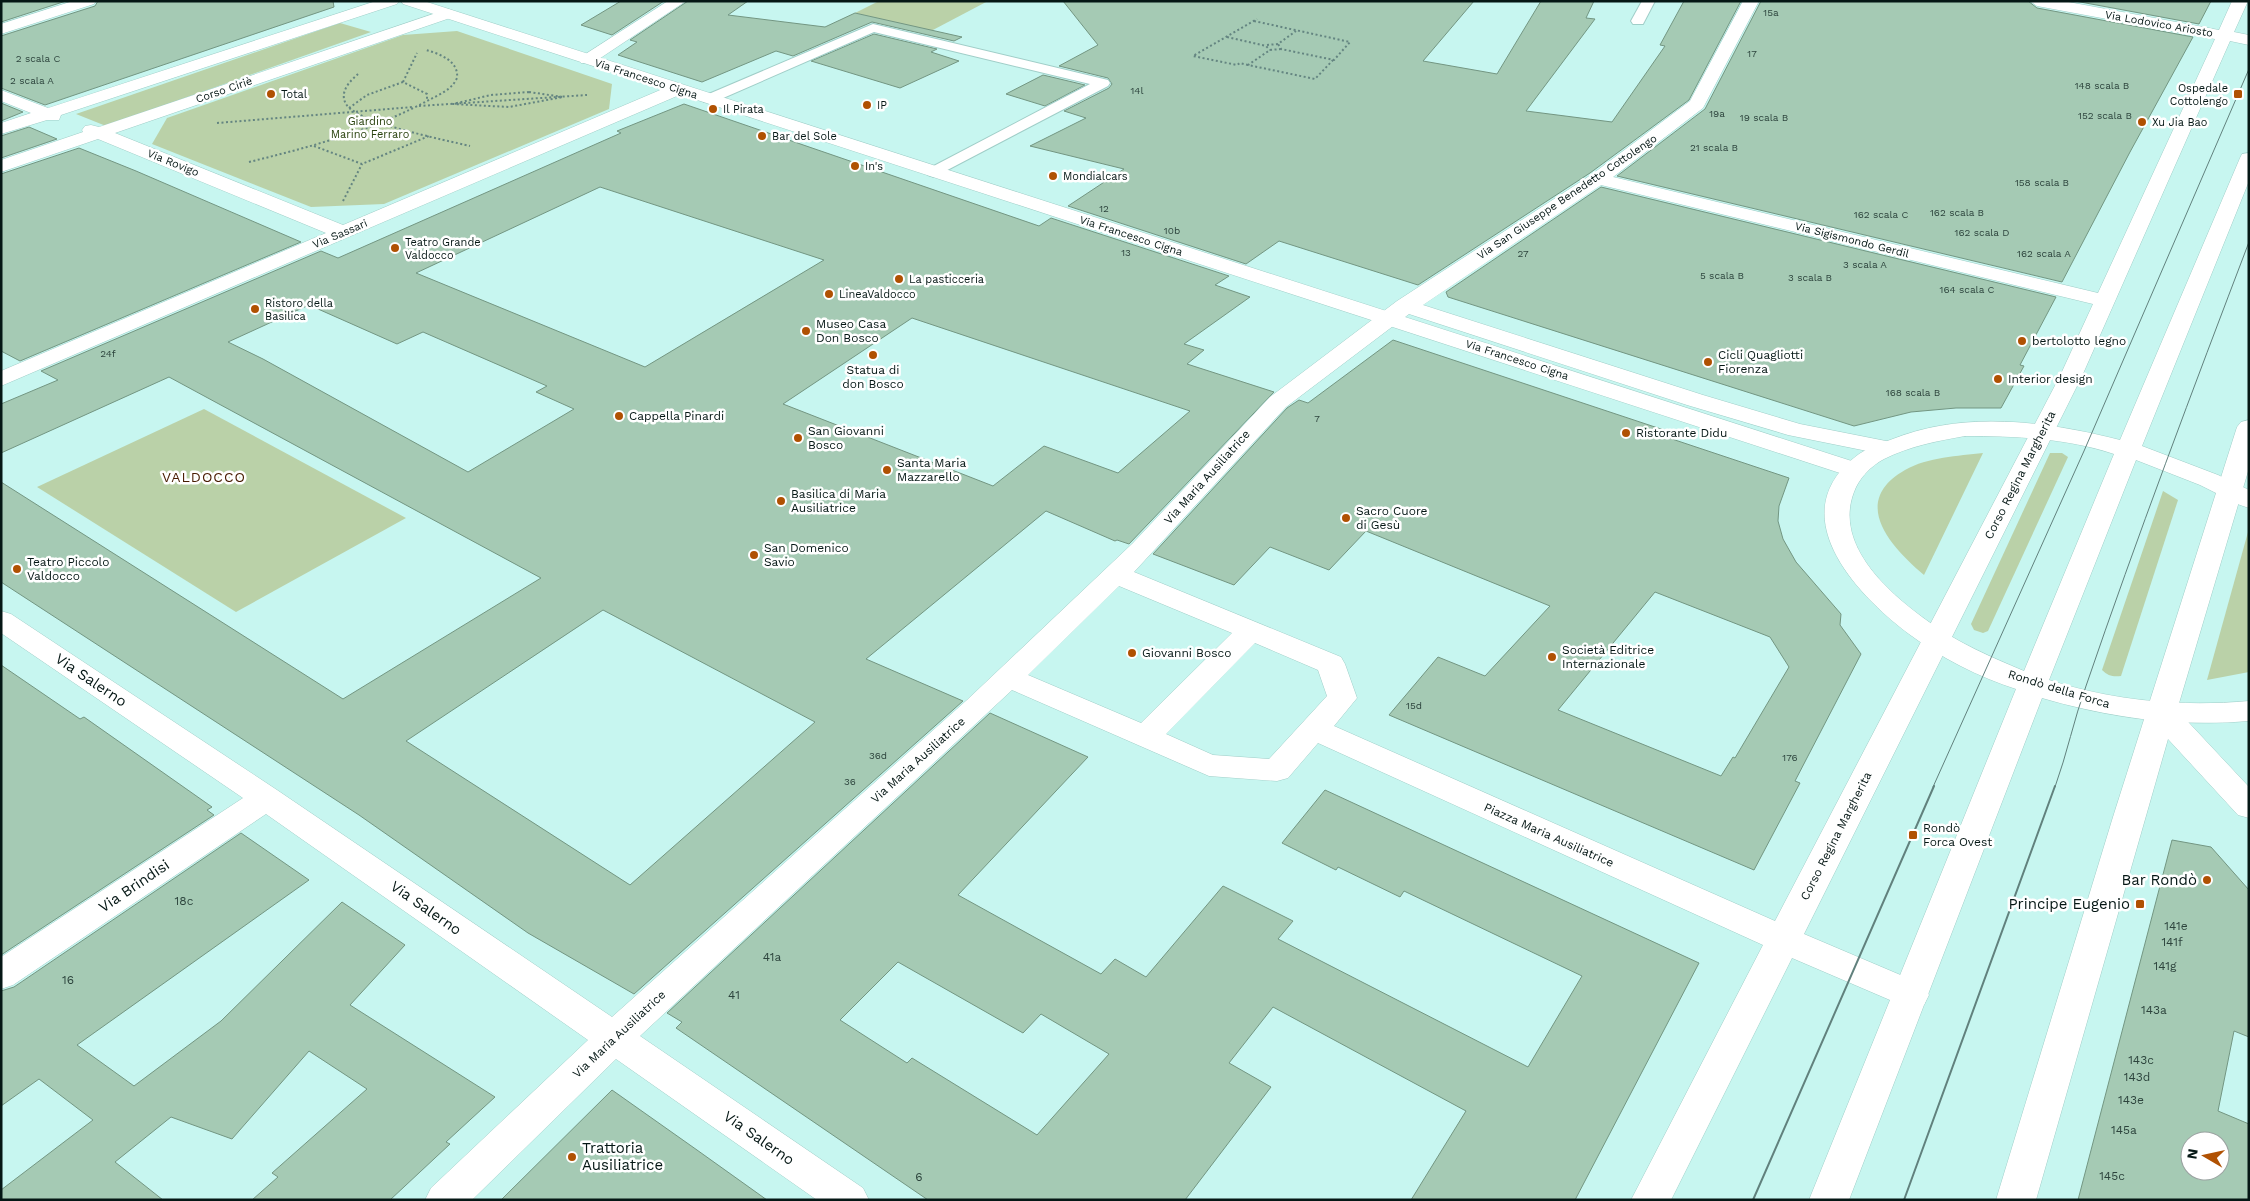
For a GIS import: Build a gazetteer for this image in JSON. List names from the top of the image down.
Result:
{
  "streets": {
    "street": [
      "Via Lodovico Ariosto",
      "Via Francesco Cigna",
      "Corso Ciriè",
      "Via Rovigo",
      "Via San Giuseppe Benedetto Cottolengo",
      "Via Sassari",
      "Via Sigismondo Gerdil",
      "Corso Regina Margherita",
      "Via Maria Ausiliatrice",
      "Via Salerno",
      "Rondò della Forca",
      "Piazza Maria Ausiliatrice",
      "Via Brindisi"
    ]
  },
  "crossings": [
    ["Via Lodovico Ariosto", "Corso Regina Margherita"],
    ["Via Francesco Cigna", "Corso Ciriè"],
    ["Via Francesco Cigna", "Via San Giuseppe Benedetto Cottolengo"],
    ["Via Francesco Cigna", "Via Sassari"],
    ["Via Francesco Cigna", "Via Maria Ausiliatrice"],
    ["Via Francesco Cigna", "Rondò della Forca"],
    ["Corso Ciriè", "Via Rovigo"],
    ["Via Rovigo", "Via Sassari"],
    ["Via San Giuseppe Benedetto Cottolengo", "Via Sigismondo Gerdil"],
    ["Via San Giuseppe Benedetto Cottolengo", "Via Maria Ausiliatrice"],
    ["Via Sigismondo Gerdil", "Corso Regina Margherita"],
    ["Corso Regina Margherita", "Rondò della Forca"],
    ["Corso Regina Margherita", "Piazza Maria Ausiliatrice"],
    ["Via Maria Ausiliatrice", "Via Salerno"],
    ["Via Salerno", "Via Brindisi"]
  ],
  "districts": ["VALDOCCO"],
  "parks": ["Giardino Marino Ferraro"],
  "places": {
    "other": [
      "Total",
      "IP",
      "Il Pirata",
      "Xu Jia Bao",
      "Bar del Sole",
      "In's",
      "Mondialcars",
      "Teatro Grande Valdocco",
      "La pasticceria",
      "LineaValdocco",
      "Ristoro della Basilica",
      "Museo Casa Don Bosco",
      "bertolotto legno",
      "Statua di don Bosco",
      "Cicli Quagliotti Fiorenza",
      "Interior design",
      "Cappella Pinardi",
      "Ristorante Didu",
      "San Giovanni Bosco",
      "Santa Maria Mazzarello",
      "Basilica di Maria Ausiliatrice",
      "Sacro Cuore di Gesù",
      "San Domenico Savio",
      "Teatro Piccolo Valdocco",
      "Giovanni Bosco",
      "Società Editrice Internazionale",
      "Bar Rondò",
      "Trattoria Ausiliatrice"
    ],
    "transit": ["Ospedale Cottolengo", "Rondò Forca Ovest", "Principe Eugenio"]
  },
  "house_numbers": [
    "15a",
    "17",
    "2 scala C",
    "2 scala A",
    "148 scala B",
    "14l",
    "19a",
    "152 scala B",
    "19 scala B",
    "21 scala B",
    "158 scala B",
    "12",
    "162 scala B",
    "162 scala C",
    "10b",
    "162 scala D",
    "13",
    "27",
    "162 scala A",
    "3 scala A",
    "5 scala B",
    "3 scala B",
    "164 scala C",
    "24f",
    "168 scala B",
    "7",
    "15d",
    "36d",
    "176",
    "36",
    "18c",
    "141e",
    "141f",
    "41a",
    "141g",
    "16",
    "41",
    "143a",
    "143c",
    "143d",
    "143e",
    "145a",
    "145c",
    "6"
  ],
  "north": "left"
}
